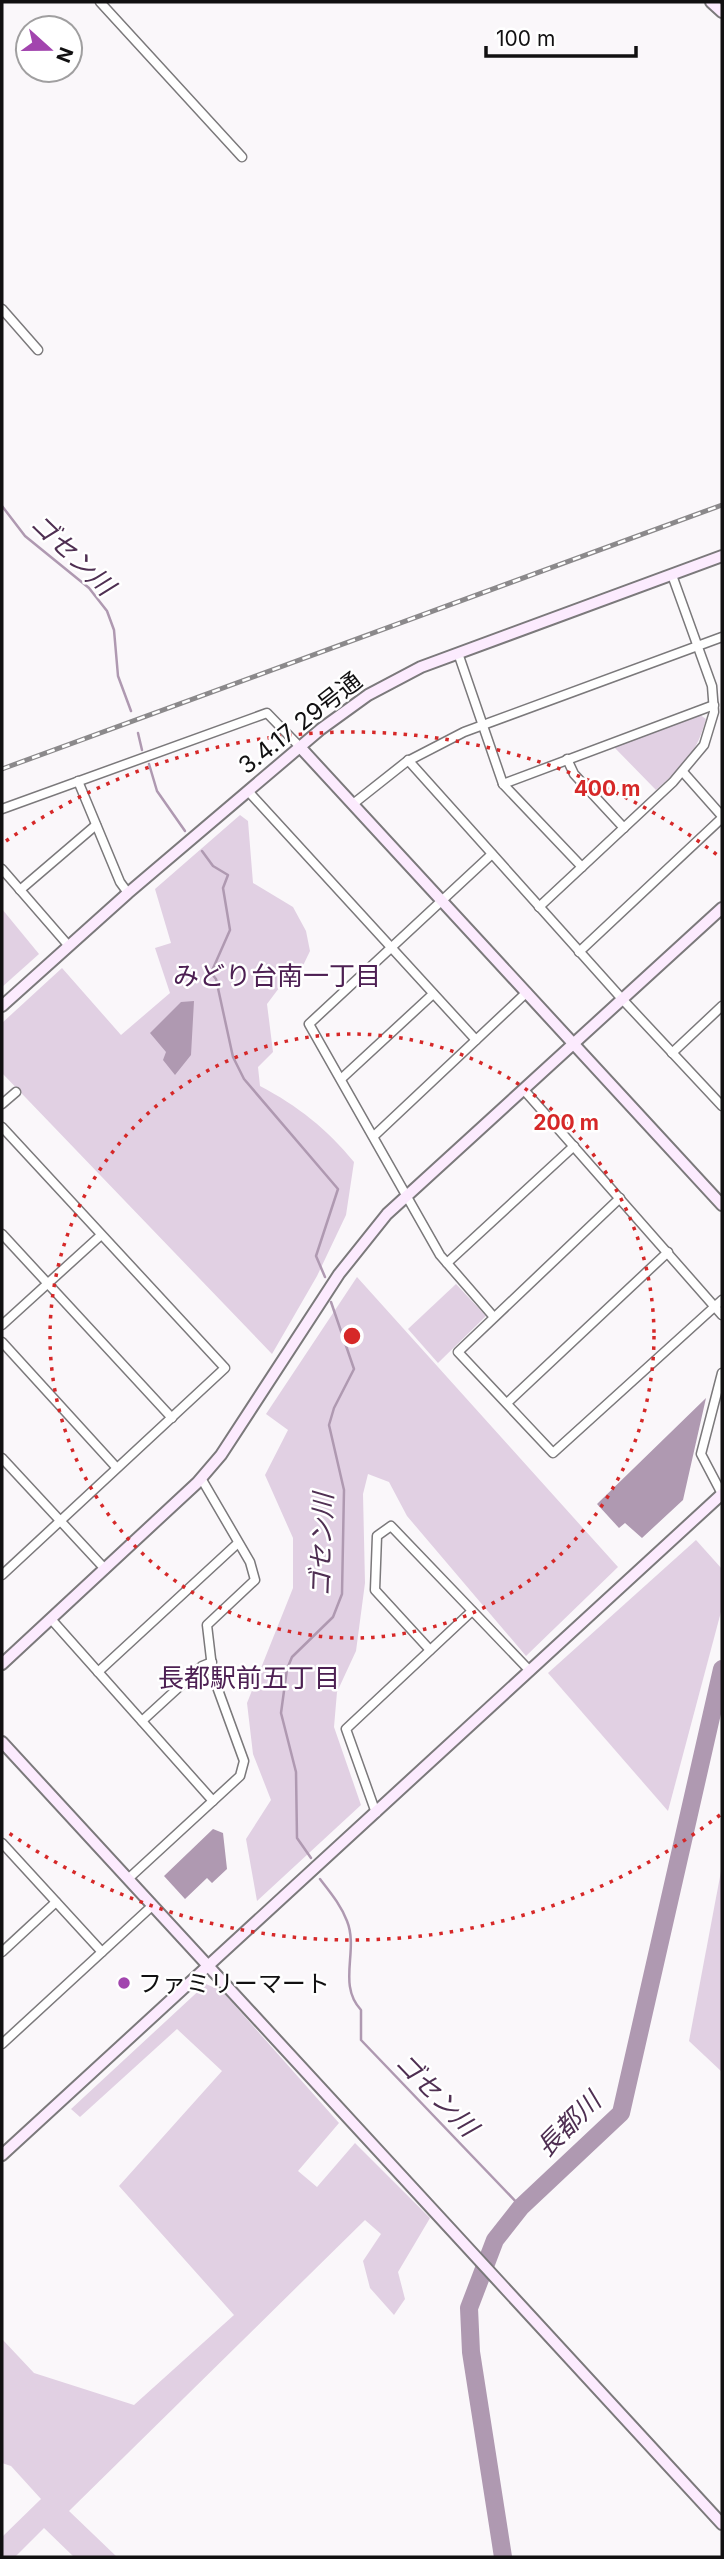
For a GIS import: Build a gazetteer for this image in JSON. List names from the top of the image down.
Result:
{
  "streets": {
    "street": ["3.4.17 29号通"]
  },
  "districts": ["みどり台南一丁目", "長都駅前五丁目"],
  "water": ["ゴセン川", "長都川"],
  "places": ["ファミリーマート"],
  "scale_bar": "100 m",
  "north": "right",
  "rings": ["400 m", "200 m"]
}
